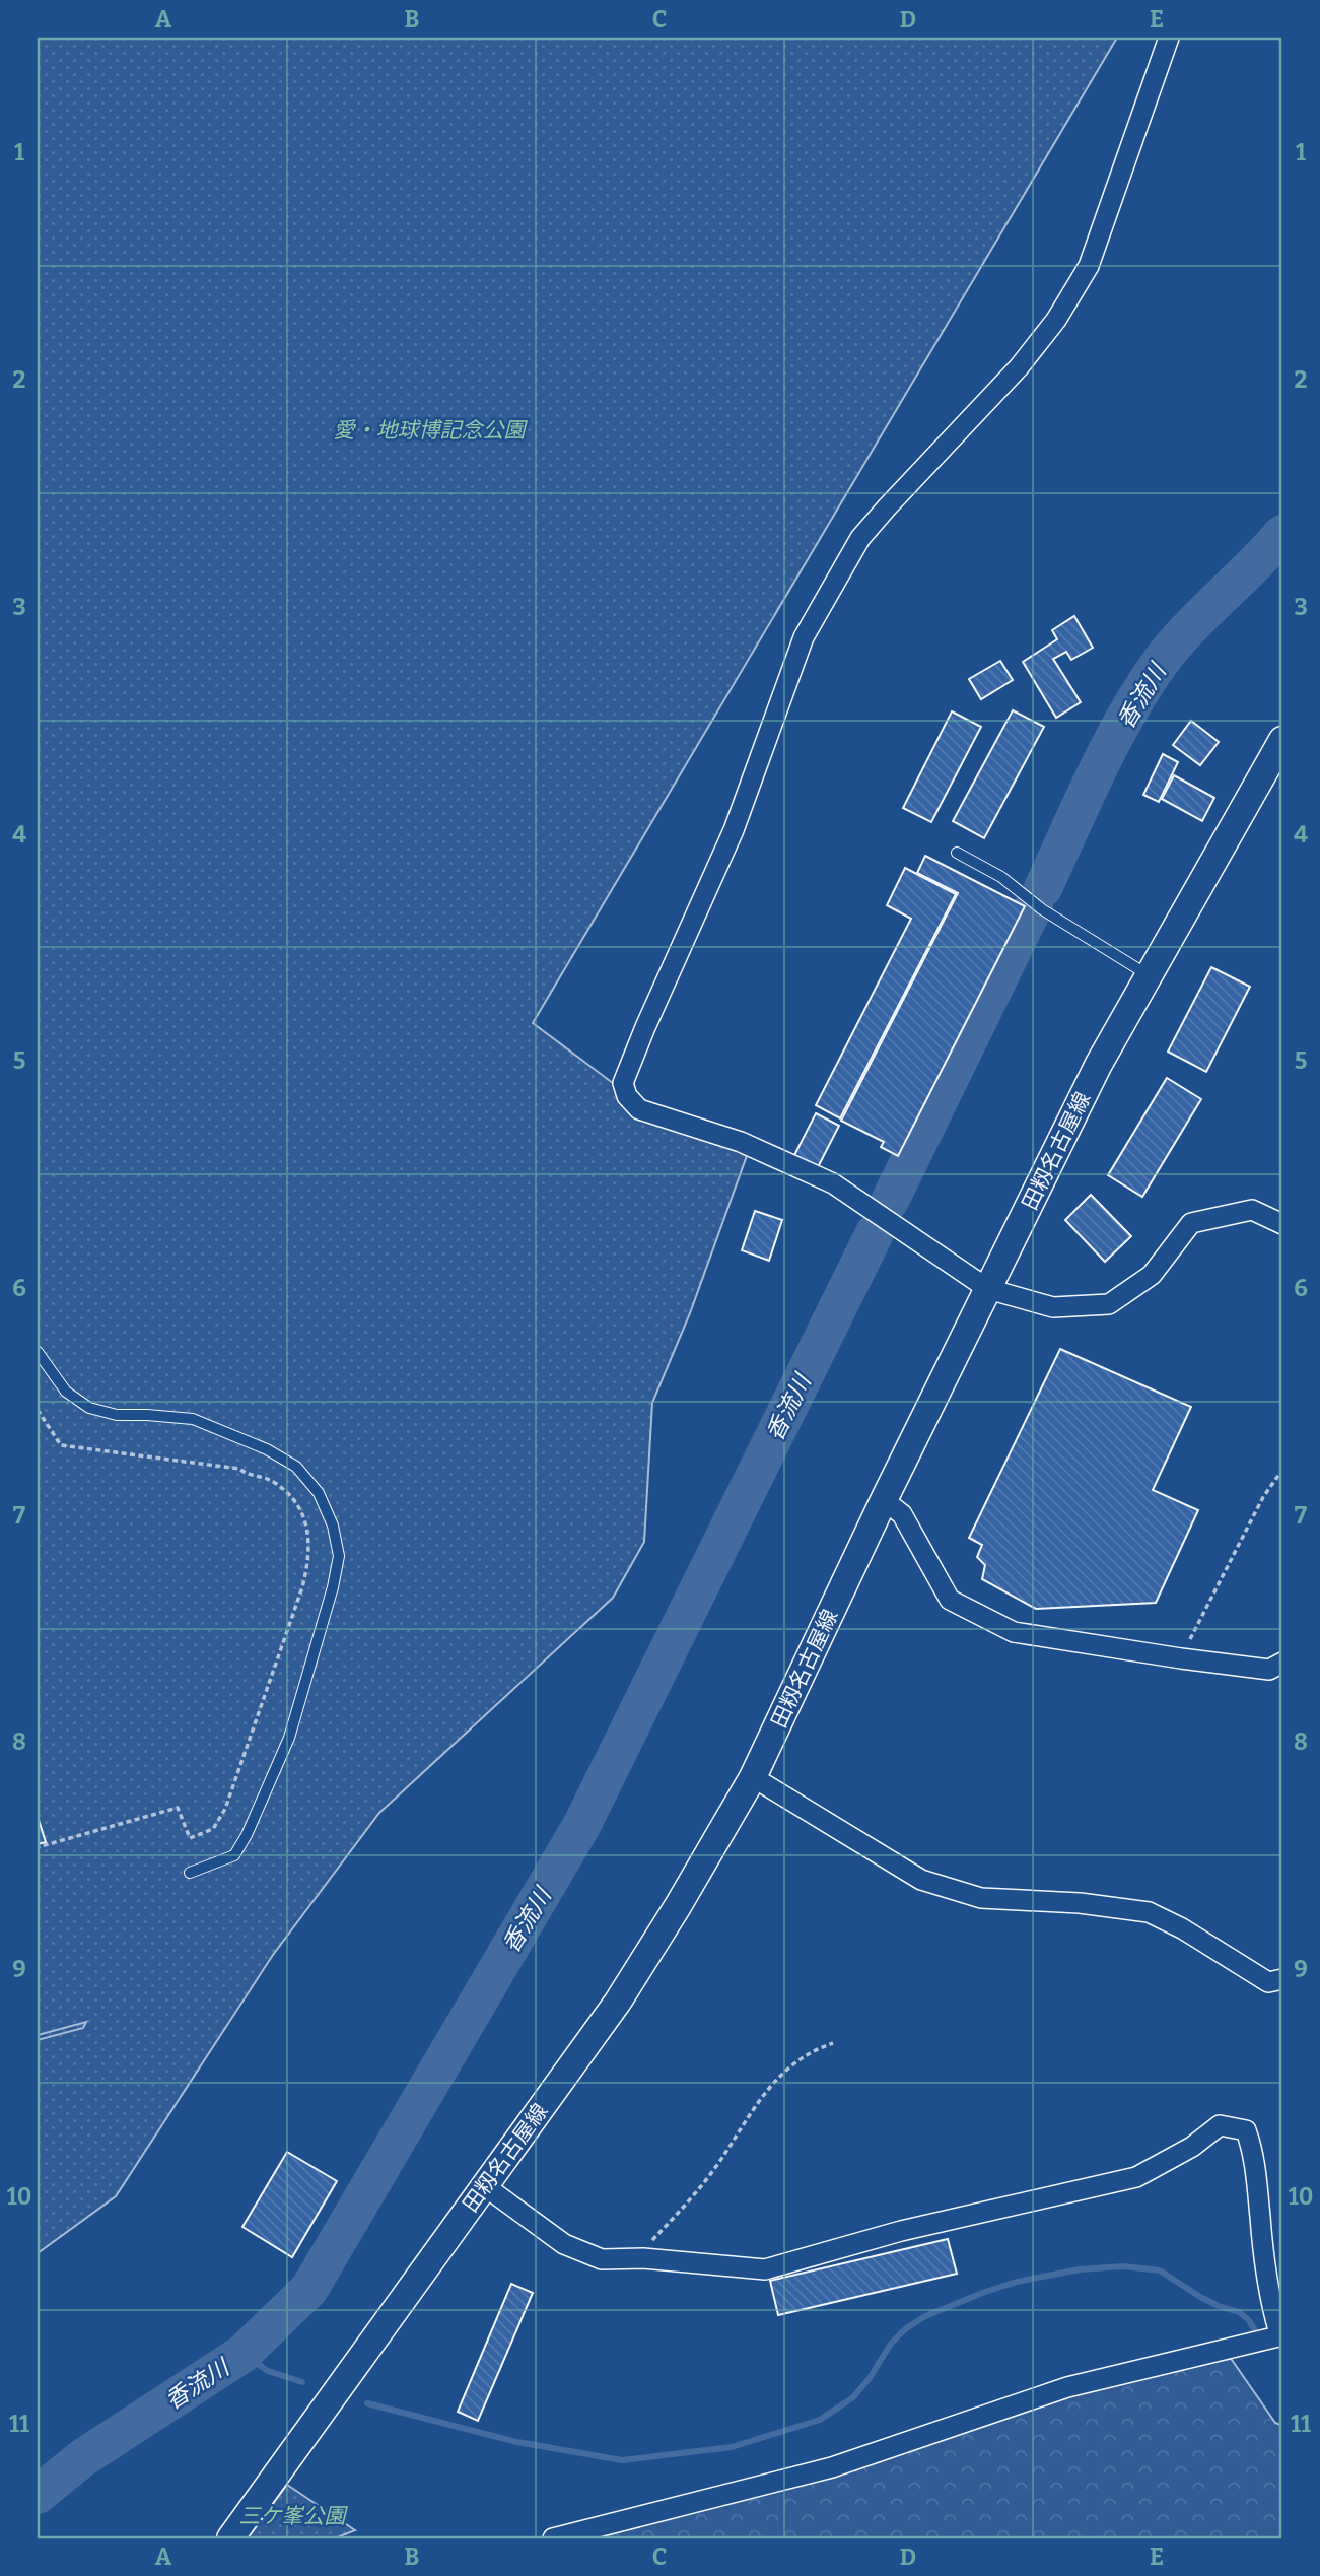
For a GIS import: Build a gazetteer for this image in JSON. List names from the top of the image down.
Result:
{
  "streets": {
    "main road": ["田籾名古屋線"]
  },
  "water": ["香流川"],
  "parks": ["愛・地球博記念公園", "三ケ峯公園"],
  "grid": {
    "columns": [
      "A",
      "B",
      "C",
      "D",
      "E"
    ],
    "rows": [
      "1",
      "2",
      "3",
      "4",
      "5",
      "6",
      "7",
      "8",
      "9",
      "10",
      "11"
    ]
  }
}
